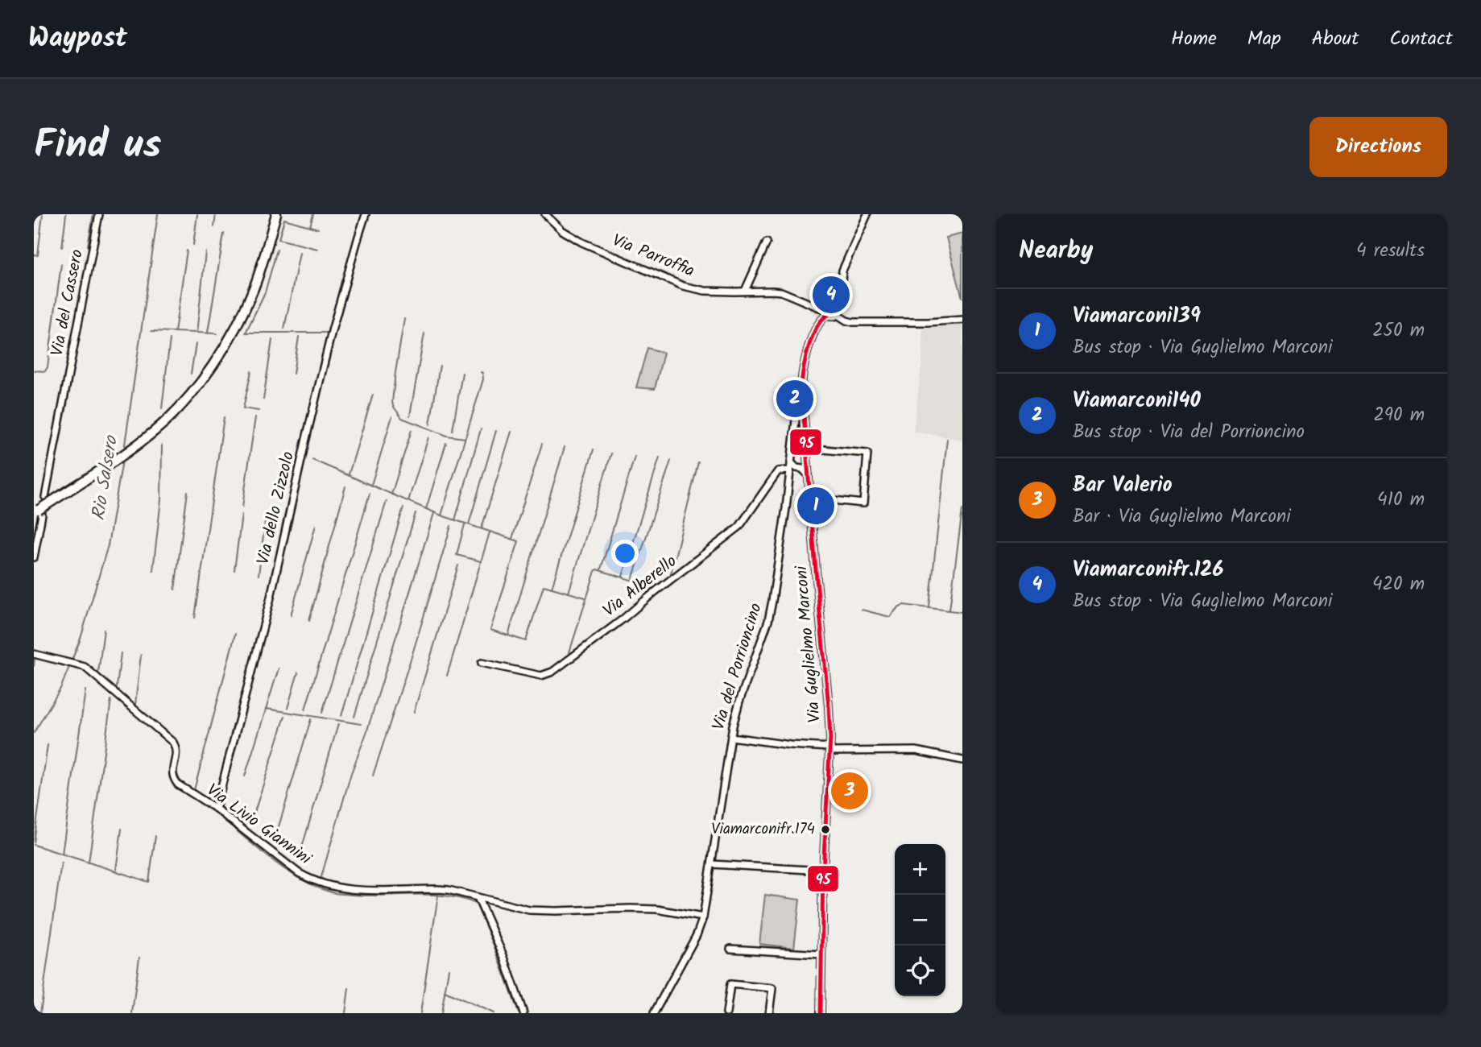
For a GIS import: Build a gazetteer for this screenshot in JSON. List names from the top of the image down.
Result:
{
  "streets": {
    "street": [
      "Via Parroffia",
      "Via del Cassero",
      "Via dello Zizzolo",
      "Via Alberello",
      "Via Guglielmo Marconi",
      "Via del Porrioncino",
      "Via Livio Giannini"
    ]
  },
  "crossings": [
    ["Via Parroffia", "Via Guglielmo Marconi"],
    ["Via dello Zizzolo", "Via Livio Giannini"],
    ["Via Alberello", "Via del Porrioncino"],
    ["Via Guglielmo Marconi", "Via del Porrioncino"],
    ["Via del Porrioncino", "Via Livio Giannini"]
  ],
  "water": ["Rio Salsero"],
  "places": ["Viamarconifr.174"],
  "lines": ["transit line 95"],
  "page": {
    "header": "Waypost",
    "nav": [
      "Home",
      "Map",
      "About",
      "Contact"
    ],
    "title": "Find us",
    "buttons": "Directions",
    "heading": ["Nearby", "4 results"],
    "pins": [
      "4",
      "2",
      "1",
      "3"
    ],
    "list": [
      {
        "mark": "1",
        "name": "Viamarconi139",
        "note": "Bus stop · Via Guglielmo Marconi",
        "value": "250 m"
      },
      {
        "mark": "2",
        "name": "Viamarconi140",
        "note": "Bus stop · Via del Porrioncino",
        "value": "290 m"
      },
      {
        "mark": "3",
        "name": "Bar Valerio",
        "note": "Bar · Via Guglielmo Marconi",
        "value": "410 m"
      },
      {
        "mark": "4",
        "name": "Viamarconifr.126",
        "note": "Bus stop · Via Guglielmo Marconi",
        "value": "420 m"
      }
    ],
    "map_buttons": ["+", "−"]
  }
}
